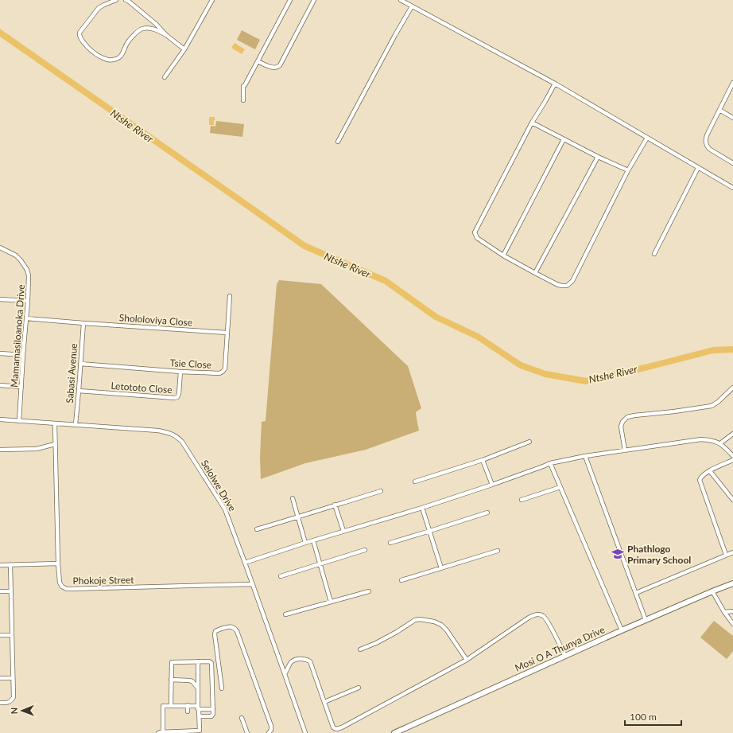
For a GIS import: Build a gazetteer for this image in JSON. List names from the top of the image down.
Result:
{
  "streets": {
    "street": [
      "Shololoviya Close",
      "Mamamasiloanoka Drive",
      "Tsie Close",
      "Sabasi Avenue",
      "Letototo Close",
      "Selolwe Drive",
      "Phokoje Street",
      "Mosi O A Thunya Drive"
    ]
  },
  "crossings": [
    ["Shololoviya Close", "Mamamasiloanoka Drive"],
    ["Shololoviya Close", "Tsie Close"],
    ["Shololoviya Close", "Sabasi Avenue"],
    ["Mamamasiloanoka Drive", "Selolwe Drive"],
    ["Tsie Close", "Sabasi Avenue"],
    ["Tsie Close", "Letototo Close"],
    ["Sabasi Avenue", "Letototo Close"],
    ["Sabasi Avenue", "Selolwe Drive"],
    ["Selolwe Drive", "Phokoje Street"]
  ],
  "water": ["Ntshe River"],
  "places": {
    "school or university": ["Phathlogo Primary School"]
  },
  "scale_bar": "100 m",
  "north": "left"
}
